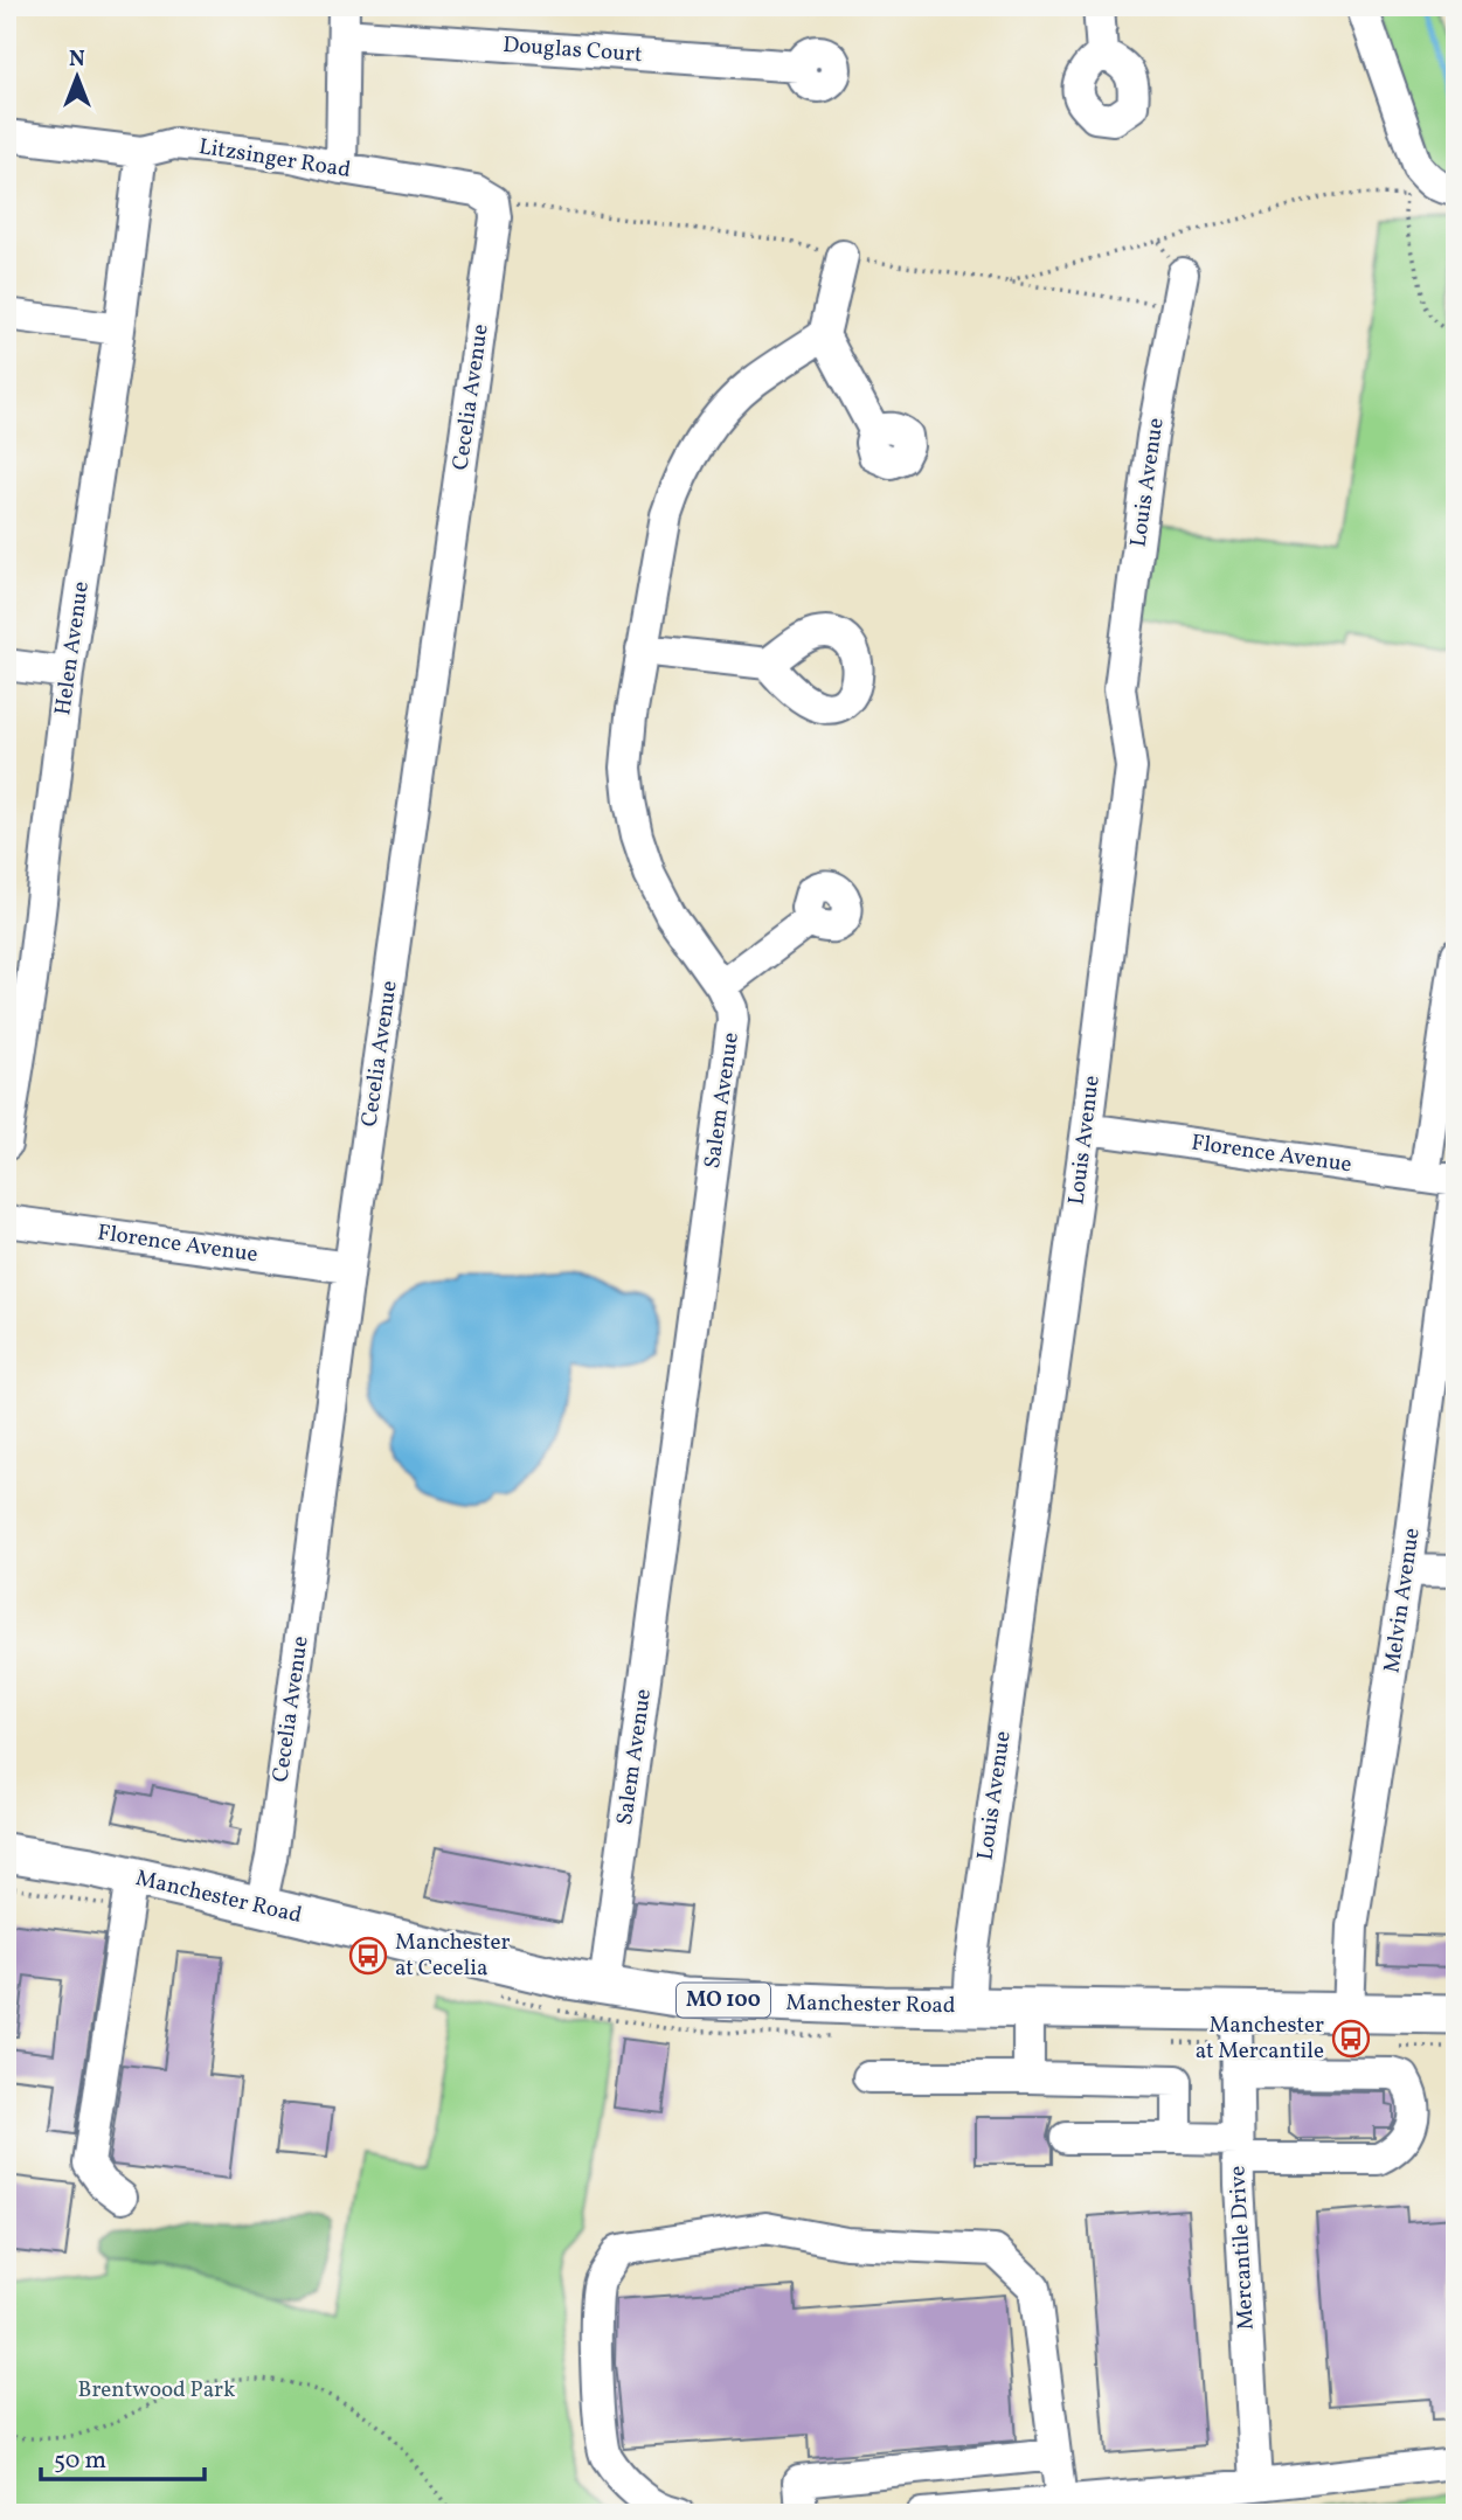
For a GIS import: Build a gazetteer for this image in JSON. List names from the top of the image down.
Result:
{
  "streets": {
    "main road": ["Manchester Road", "MO 100"],
    "street": [
      "Douglas Court",
      "Litzsinger Road",
      "Cecelia Avenue",
      "Louis Avenue",
      "Helen Avenue",
      "Salem Avenue",
      "Florence Avenue",
      "Melvin Avenue",
      "Mercantile Drive"
    ]
  },
  "crossings": [
    ["Litzsinger Road", "Cecelia Avenue"],
    ["Litzsinger Road", "Helen Avenue"],
    ["Cecelia Avenue", "Florence Avenue"],
    ["Cecelia Avenue", "Manchester Road"],
    ["Louis Avenue", "Florence Avenue"],
    ["Louis Avenue", "Manchester Road"],
    ["Salem Avenue", "Manchester Road"],
    ["Melvin Avenue", "Manchester Road"],
    ["Manchester Road", "Mercantile Drive"]
  ],
  "parks": ["Brentwood Park"],
  "places": {
    "bus stop": ["Manchester at Cecelia", "Manchester at Mercantile"]
  },
  "scale_bar": "50 m",
  "north": "top"
}
